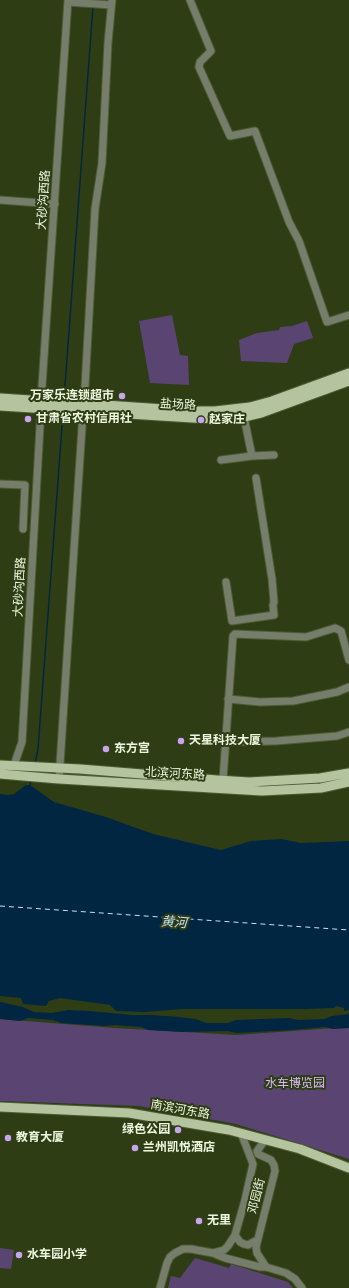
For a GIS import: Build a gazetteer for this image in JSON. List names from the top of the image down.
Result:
{
  "streets": {
    "main road": ["盐场路", "北滨河东路", "南滨河东路"],
    "street": ["大砂沟西路", "邓园街"]
  },
  "crossings": [
    ["大砂沟西路", "盐场路"],
    ["大砂沟西路", "北滨河东路"],
    ["南滨河东路", "邓园街"]
  ],
  "water": ["黄河"],
  "parks": ["水车博览园"],
  "places": [
    "万家乐连锁超市",
    "甘肃省农村信用社",
    "赵家庄",
    "天星科技大厦",
    "东方宫",
    "绿色公园",
    "教育大厦",
    "兰州凯悦酒店",
    "无里",
    "水车园小学"
  ]
}
